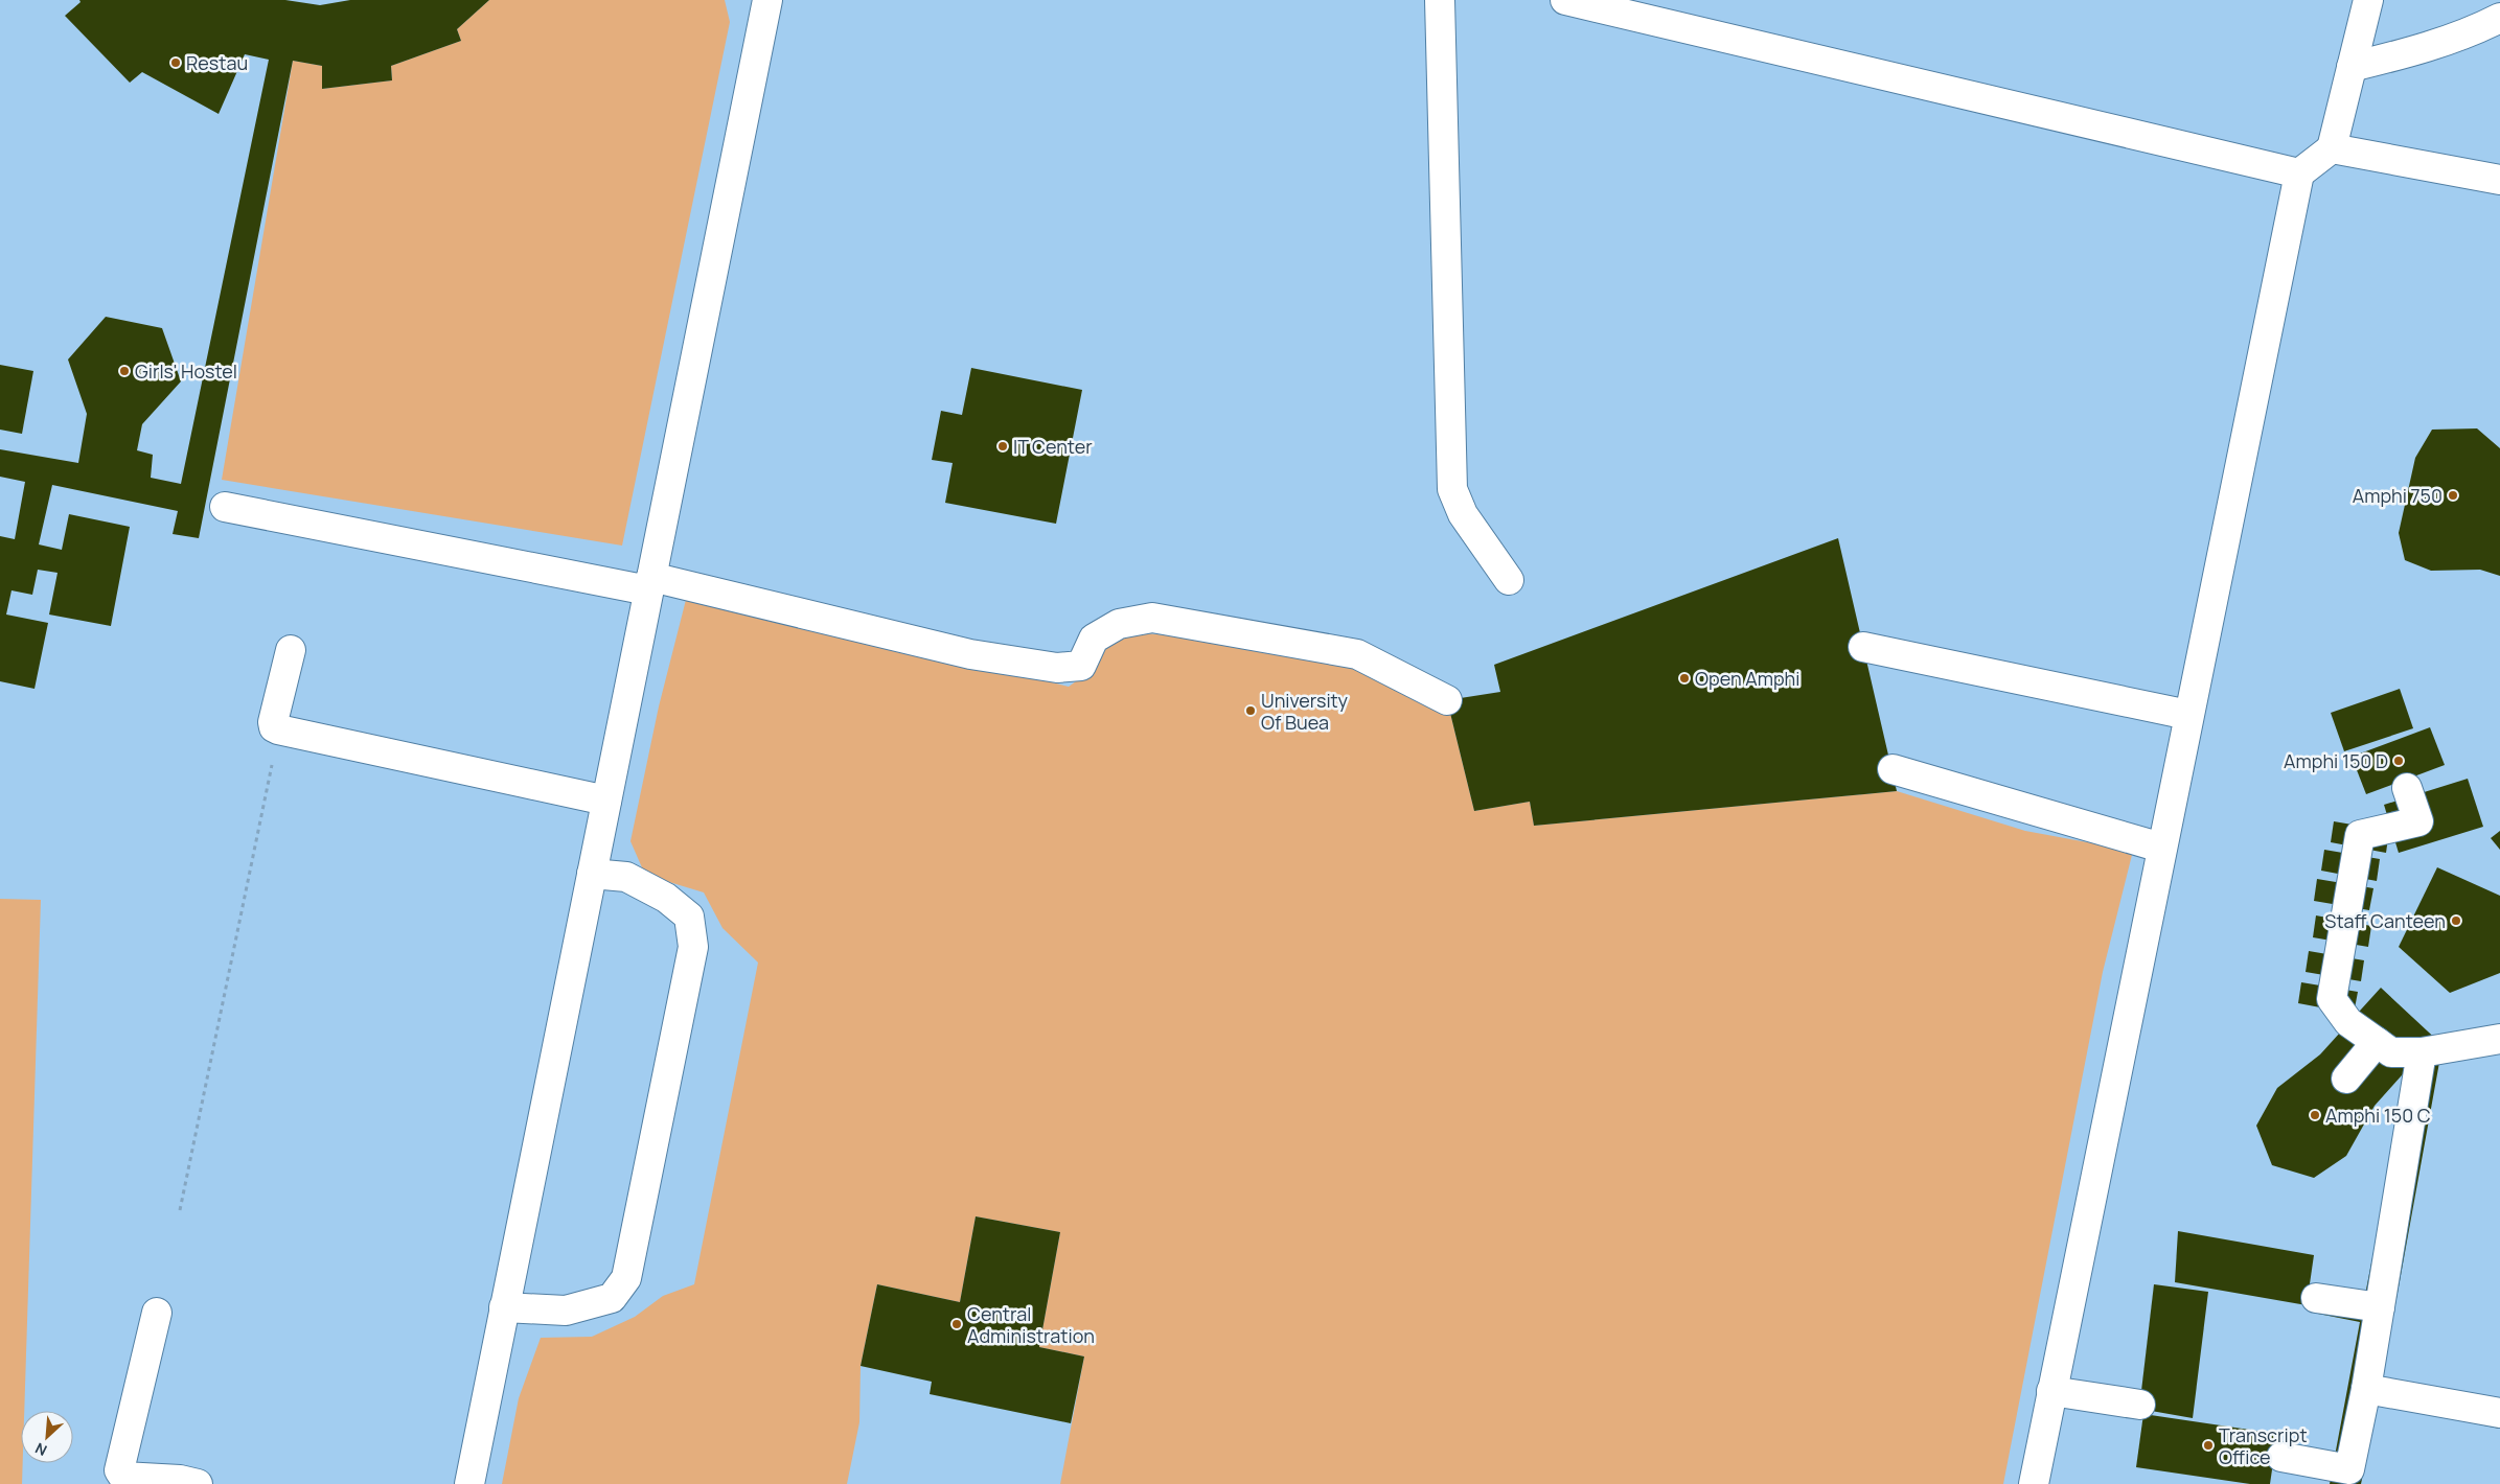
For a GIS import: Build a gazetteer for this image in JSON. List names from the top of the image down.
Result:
{
  "places": [
    "Restau",
    "Girls' Hostel",
    "IT Center",
    "Amphi 750",
    "Open Amphi",
    "University Of Buea",
    "Amphi 150 D",
    "Staff Canteen",
    "Amphi 150 C",
    "Central Administration",
    "Transcript Office"
  ],
  "north": "bottom left"
}
